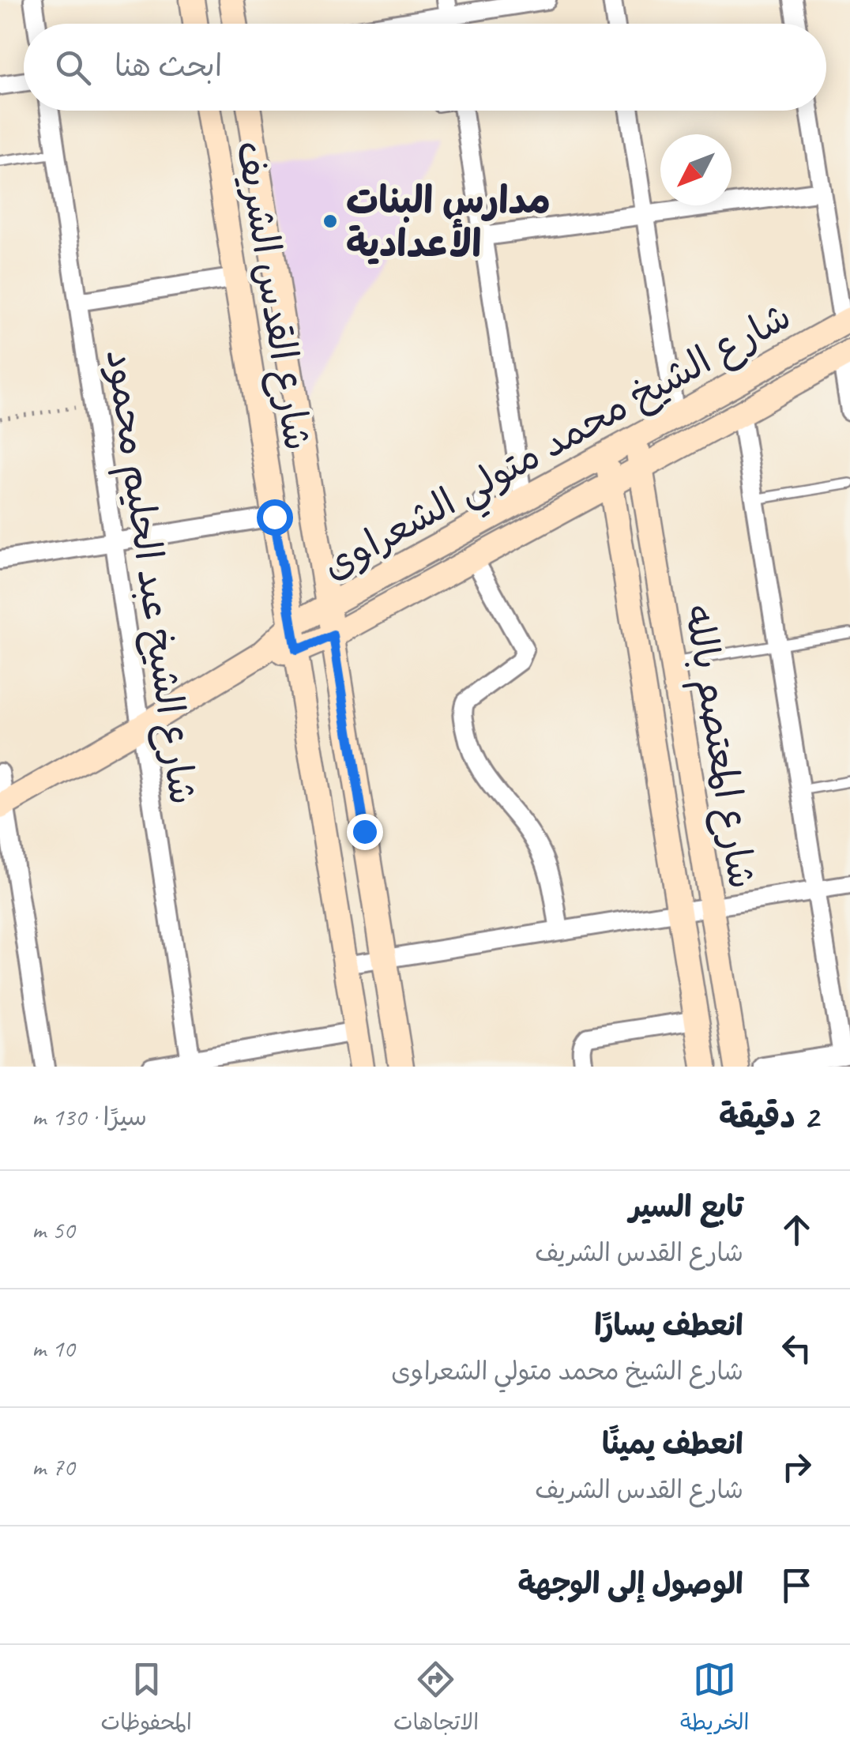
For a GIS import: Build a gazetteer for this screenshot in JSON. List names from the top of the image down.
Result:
{
  "streets": {
    "street": [
      "شارع القدس الشريف",
      "شارع الشيخ محمد متولي الشعراوى",
      "شارع الشيخ عبد الحليم محمود",
      "شارع المعتصم بالله"
    ]
  },
  "crossings": [
    ["شارع القدس الشريف", "شارع الشيخ محمد متولي الشعراوى"],
    ["شارع الشيخ محمد متولي الشعراوى", "شارع الشيخ عبد الحليم محمود"],
    ["شارع الشيخ محمد متولي الشعراوى", "شارع المعتصم بالله"]
  ],
  "places": ["مدارس البنات الأعدادية"],
  "north": "bottom left",
  "page": {
    "search": "ابحث هنا",
    "heading": ["2 دقيقة", "سيرًا · 130 m"],
    "list": [
      ["تابع السير", "شارع القدس الشريف", "50 m"],
      ["انعطف يسارًا", "شارع الشيخ محمد متولي الشعراوى", "10 m"],
      ["انعطف يمينًا", "شارع القدس الشريف", "70 m"],
      "الوصول إلى الوجهة"
    ],
    "nav": ["الخريطة", "الاتجاهات", "المحفوظات"]
  }
}
